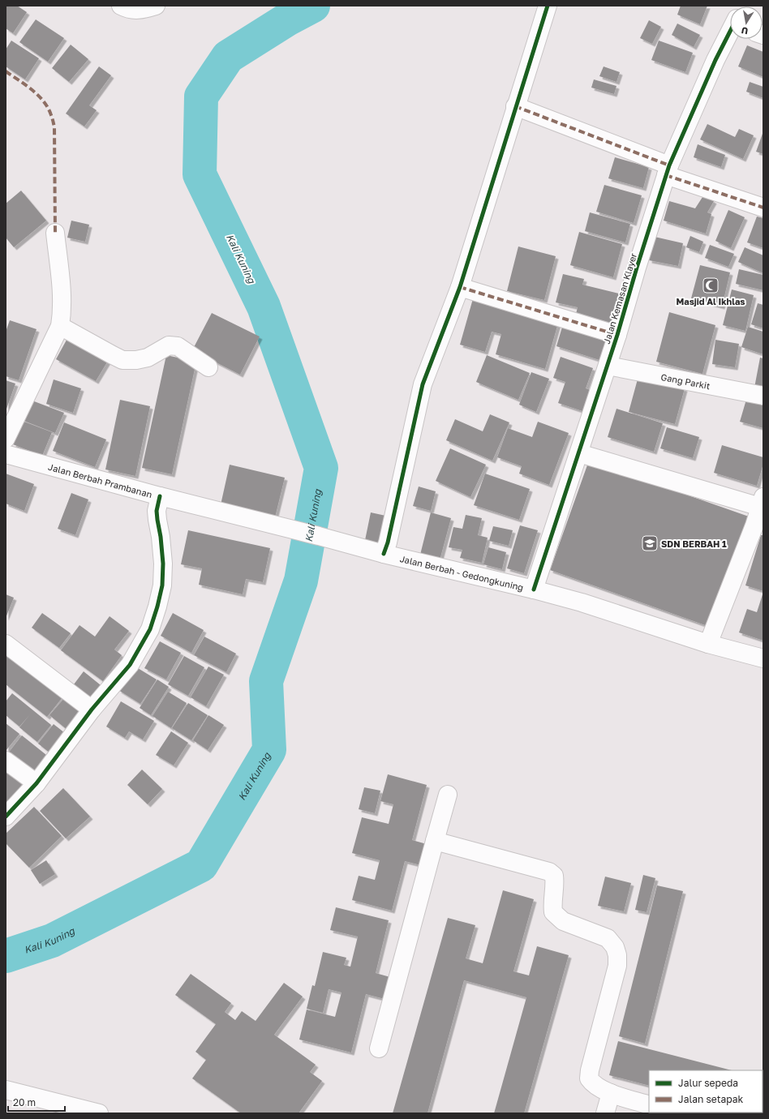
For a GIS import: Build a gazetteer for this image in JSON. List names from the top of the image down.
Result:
{
  "streets": {
    "street": [
      "Jalan Kemasan Klayer",
      "Gang Parkit",
      "Jalan Berbah Prambanan",
      "Jalan Berbah - Gedongkuning"
    ]
  },
  "crossings": [
    ["Jalan Kemasan Klayer", "Gang Parkit"],
    ["Jalan Kemasan Klayer", "Jalan Berbah - Gedongkuning"],
    ["Jalan Berbah Prambanan", "Jalan Berbah - Gedongkuning"]
  ],
  "water": ["Kali Kuning"],
  "places": {
    "mosque": ["Masjid Al Ikhlas"],
    "school or university": ["SDN BERBAH 1"]
  },
  "legend": ["Jalur sepeda", "Jalan setapak"],
  "scale_bar": "20 m",
  "north": "bottom"
}
